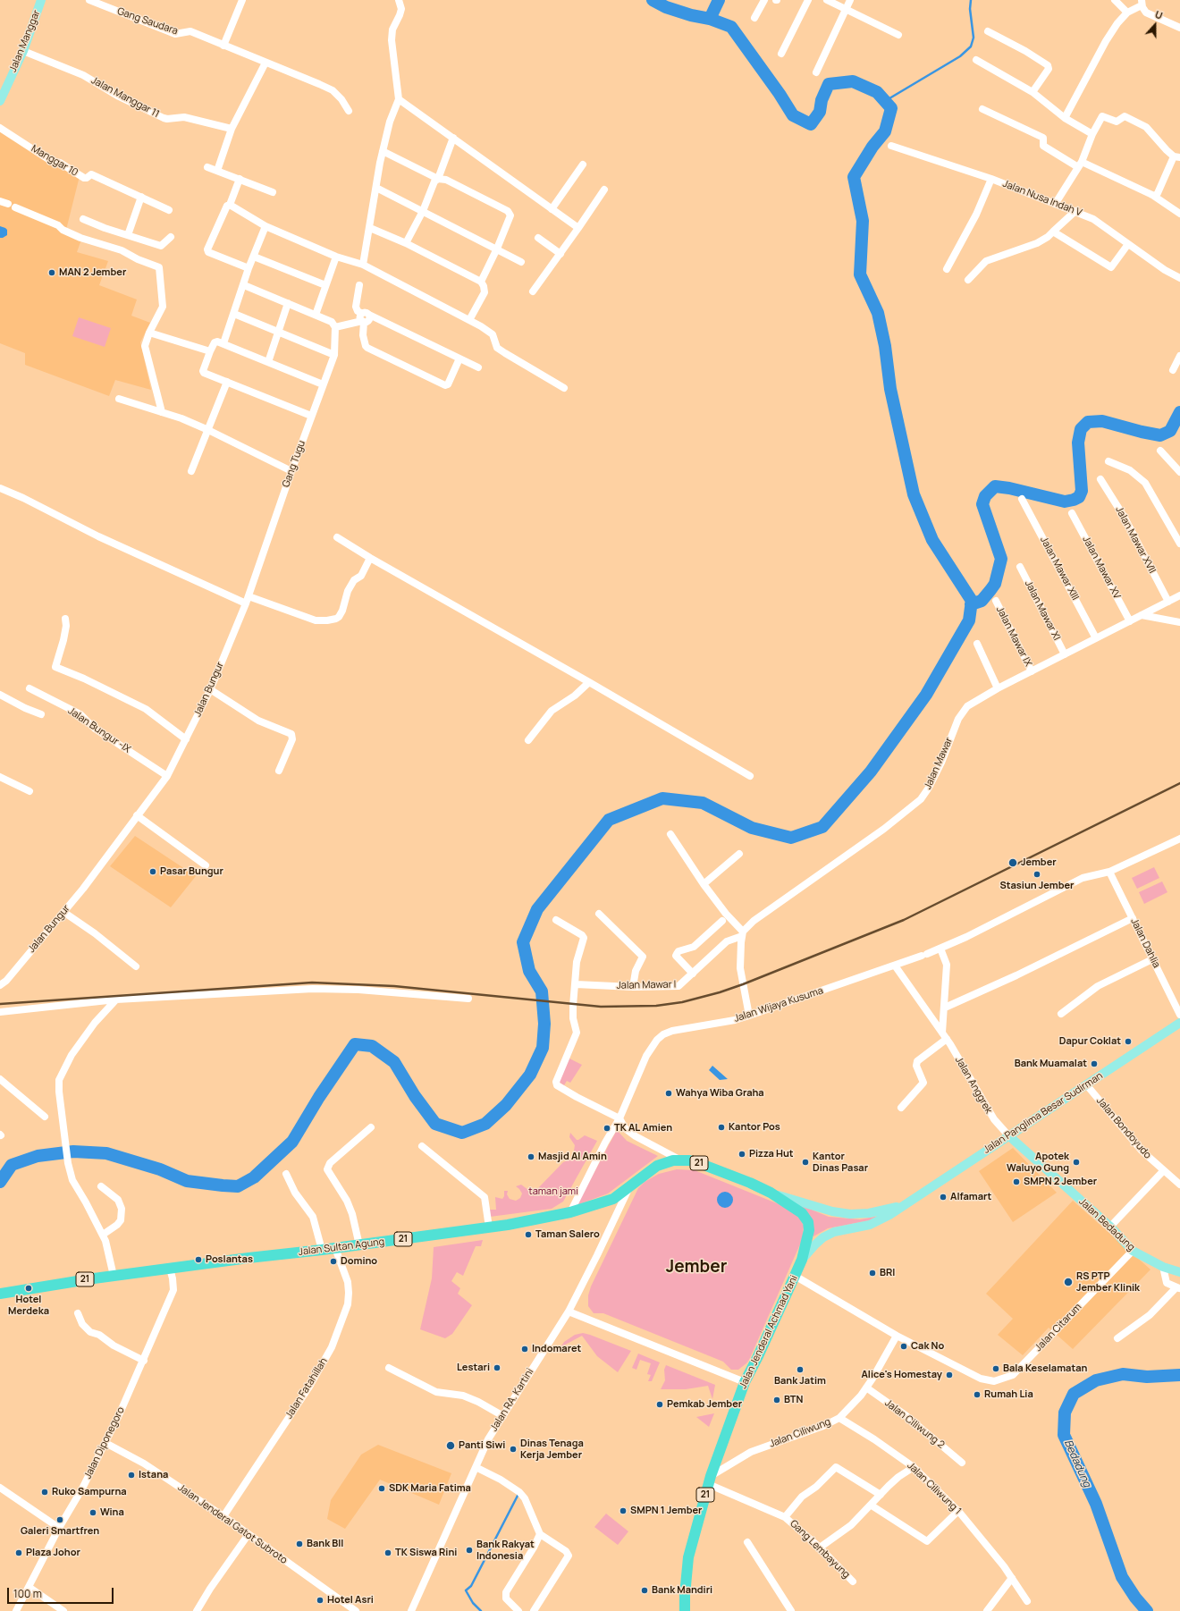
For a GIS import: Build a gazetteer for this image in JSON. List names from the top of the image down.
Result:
{
  "streets": {
    "highway": ["21", "Jalan Sultan Agung", "Jalan Jenderal Achmad Yani"],
    "main road": ["Jalan Manggar", "Jalan Panglima Besar Sudirman", "Jalan Bedadung"],
    "street": [
      "Gang Saudara",
      "Jalan Manggar 11",
      "Manggar 10",
      "Jalan Nusa Indah V",
      "Gang Tugu",
      "Jalan Mawar XVII",
      "Jalan Mawar XV",
      "Jalan Mawar XIII",
      "Jalan Mawar XI",
      "Jalan Mawar IX",
      "Jalan Bungur",
      "Jalan Bungur -IX",
      "Jalan Mawar",
      "Jalan Dahlia",
      "Jalan Mawar I",
      "Jalan Wijaya Kusuma",
      "Jalan Anggrek",
      "Jalan Bondoyudo",
      "Jalan Citarum",
      "Jalan Fatahillah",
      "Jalan RA. Kartini",
      "Jalan Ciliwung 2",
      "Jalan Ciliwung",
      "Jalan Diponegoro",
      "Jalan Ciliwung 1",
      "Jalan Jenderal Gatot Subroto",
      "Gang Lembayung"
    ]
  },
  "crossings": [
    ["Jalan Manggar", "Jalan Manggar 11"],
    ["Gang Tugu", "Jalan Bungur"],
    ["Jalan Mawar XVII", "Jalan Mawar"],
    ["Jalan Mawar XV", "Jalan Mawar"],
    ["Jalan Mawar XIII", "Jalan Mawar"],
    ["Jalan Mawar XI", "Jalan Mawar"],
    ["Jalan Mawar IX", "Jalan Mawar"],
    ["Jalan Bungur", "Jalan Bungur -IX"],
    ["Jalan Mawar", "Jalan Mawar I"],
    ["Jalan Dahlia", "Jalan Wijaya Kusuma"],
    ["Jalan Wijaya Kusuma", "Jalan Anggrek"],
    ["Jalan Wijaya Kusuma", "Jalan Sultan Agung"],
    ["Jalan Anggrek", "Jalan Panglima Besar Sudirman"],
    ["Jalan Anggrek", "Jalan Bedadung"],
    ["Jalan Panglima Besar Sudirman", "Jalan Bondoyudo"],
    ["Jalan Panglima Besar Sudirman", "21"],
    ["Jalan Panglima Besar Sudirman", "Jalan Bedadung"],
    ["Jalan Panglima Besar Sudirman", "Jalan Sultan Agung"],
    ["Jalan Panglima Besar Sudirman", "Jalan Jenderal Achmad Yani"],
    ["21", "Jalan Sultan Agung"],
    ["21", "Jalan Jenderal Achmad Yani"],
    ["Jalan Bedadung", "Jalan Citarum"],
    ["Jalan Sultan Agung", "Jalan Fatahillah"],
    ["Jalan Sultan Agung", "Jalan RA. Kartini"],
    ["Jalan Sultan Agung", "Jalan Diponegoro"],
    ["Jalan Citarum", "Jalan Jenderal Achmad Yani"],
    ["Jalan Citarum", "Jalan Ciliwung"],
    ["Jalan Jenderal Achmad Yani", "Jalan Ciliwung"],
    ["Jalan Jenderal Achmad Yani", "Gang Lembayung"],
    ["Jalan Fatahillah", "Jalan Jenderal Gatot Subroto"],
    ["Jalan Ciliwung 2", "Jalan Ciliwung"],
    ["Jalan Ciliwung", "Jalan Ciliwung 1"],
    ["Jalan Ciliwung", "Gang Lembayung"],
    ["Jalan Diponegoro", "Jalan Jenderal Gatot Subroto"]
  ],
  "districts": ["Jember"],
  "water": ["Bedadung"],
  "parks": ["taman jami"],
  "places": [
    "MAN 2 Jember",
    "Jember",
    "Pasar Bungur",
    "Stasiun Jember",
    "Dapur Coklat",
    "Bank Muamalat",
    "Wahya Wiba Graha",
    "Kantor Pos",
    "TK AL Amien",
    "Pizza Hut",
    "Masjid Al Amin",
    "Kantor Dinas Pasar",
    "Apotek Waluyo Gung",
    "SMPN 2 Jember",
    "Alfamart",
    "Taman Salero",
    "Poslantas",
    "Domino",
    "BRI",
    "RS PTP Jember Klinik",
    "Hotel Merdeka",
    "Cak No",
    "Indomaret",
    "Lestari",
    "Bala Keselamatan",
    "Bank Jatim",
    "Alice's Homestay",
    "Rumah Lia",
    "BTN",
    "Pemkab Jember",
    "Panti Siwi",
    "Dinas Tenaga Kerja Jember",
    "Istana",
    "SDK Maria Fatima",
    "Ruko Sampurna",
    "SMPN 1 Jember",
    "Wina",
    "Galeri Smartfren",
    "Bank BII",
    "Bank Rakyat Indonesia",
    "Plaza Johor",
    "TK Siswa Rini",
    "Bank Mandiri",
    "Hotel Asri"
  ],
  "scale_bar": "100 m",
  "north": "top"
}
